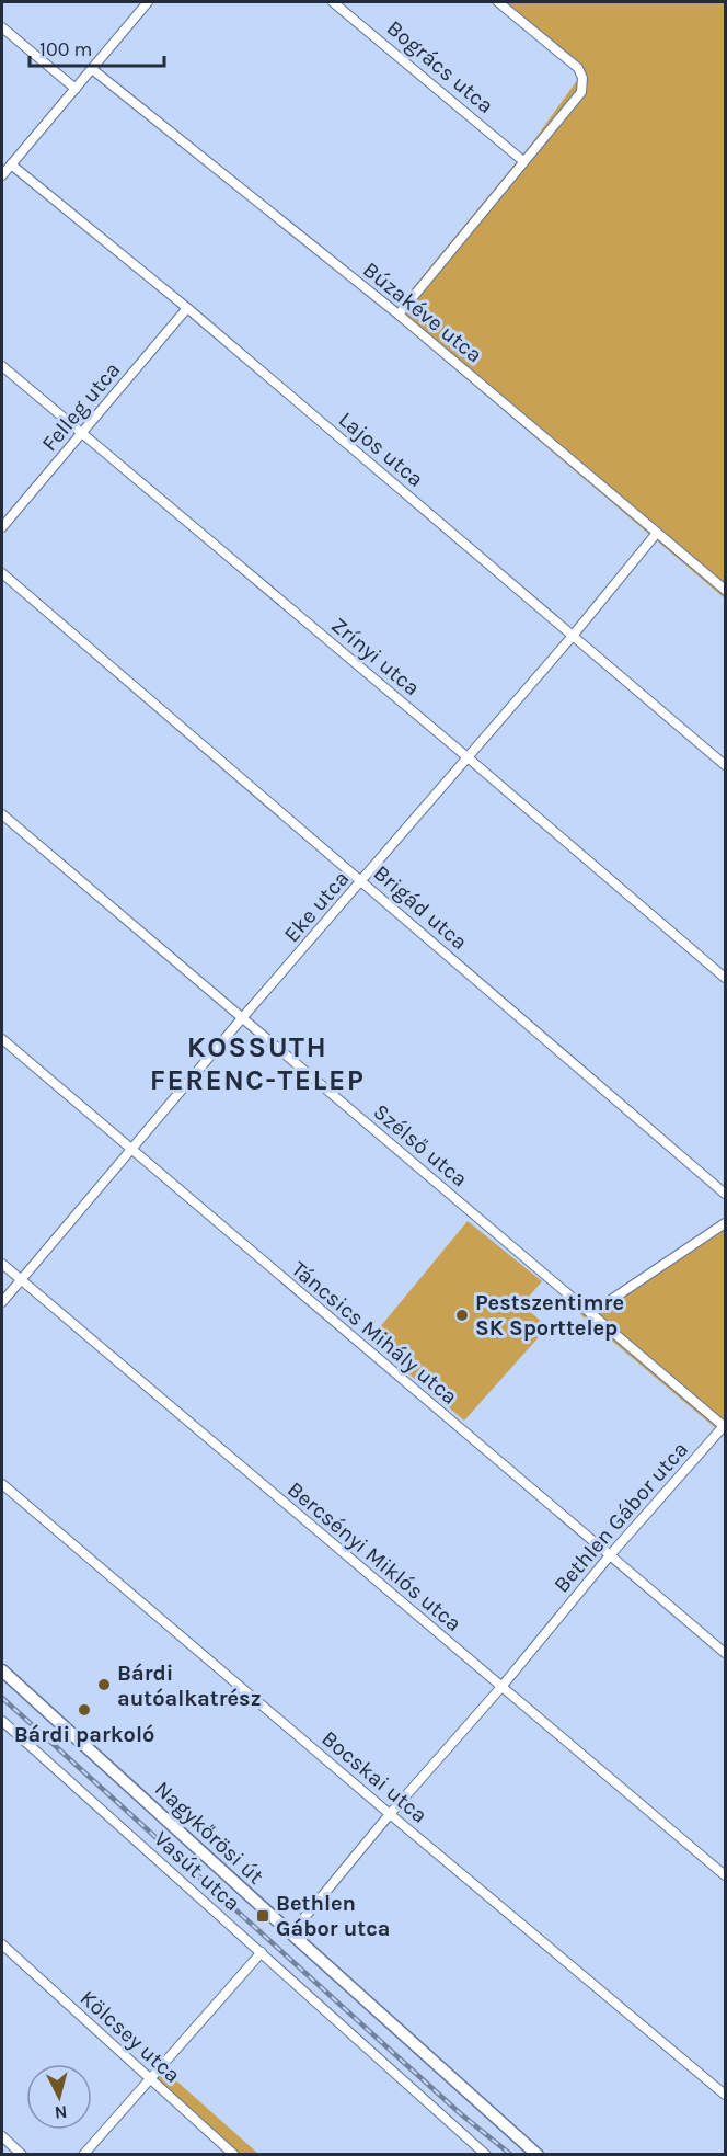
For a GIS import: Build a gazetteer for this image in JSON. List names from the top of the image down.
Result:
{
  "streets": {
    "main road": ["Nagykőrösi út"],
    "street": [
      "Bogrács utca",
      "Búzakéve utca",
      "Felleg utca",
      "Lajos utca",
      "Zrínyi utca",
      "Eke utca",
      "Brigád utca",
      "Szélső utca",
      "Táncsics Mihály utca",
      "Bethlen Gábor utca",
      "Bercsényi Miklós utca",
      "Bocskai utca",
      "Vasút utca",
      "Kölcsey utca"
    ]
  },
  "crossings": [
    ["Búzakéve utca", "Eke utca"],
    ["Felleg utca", "Lajos utca"],
    ["Felleg utca", "Zrínyi utca"],
    ["Lajos utca", "Eke utca"],
    ["Zrínyi utca", "Eke utca"],
    ["Eke utca", "Brigád utca"],
    ["Eke utca", "Szélső utca"],
    ["Eke utca", "Táncsics Mihály utca"],
    ["Eke utca", "Bercsényi Miklós utca"],
    ["Szélső utca", "Bethlen Gábor utca"],
    ["Táncsics Mihály utca", "Bethlen Gábor utca"],
    ["Bethlen Gábor utca", "Bercsényi Miklós utca"],
    ["Bethlen Gábor utca", "Bocskai utca"],
    ["Bethlen Gábor utca", "Nagykőrösi út"]
  ],
  "districts": ["KOSSUTH FERENC-TELEP"],
  "places": {
    "other": ["Pestszentimre SK Sporttelep", "Bárdi autóalkatrész", "Bárdi parkoló"],
    "transit": ["Bethlen Gábor utca"]
  },
  "scale_bar": "100 m",
  "north": "bottom"
}
